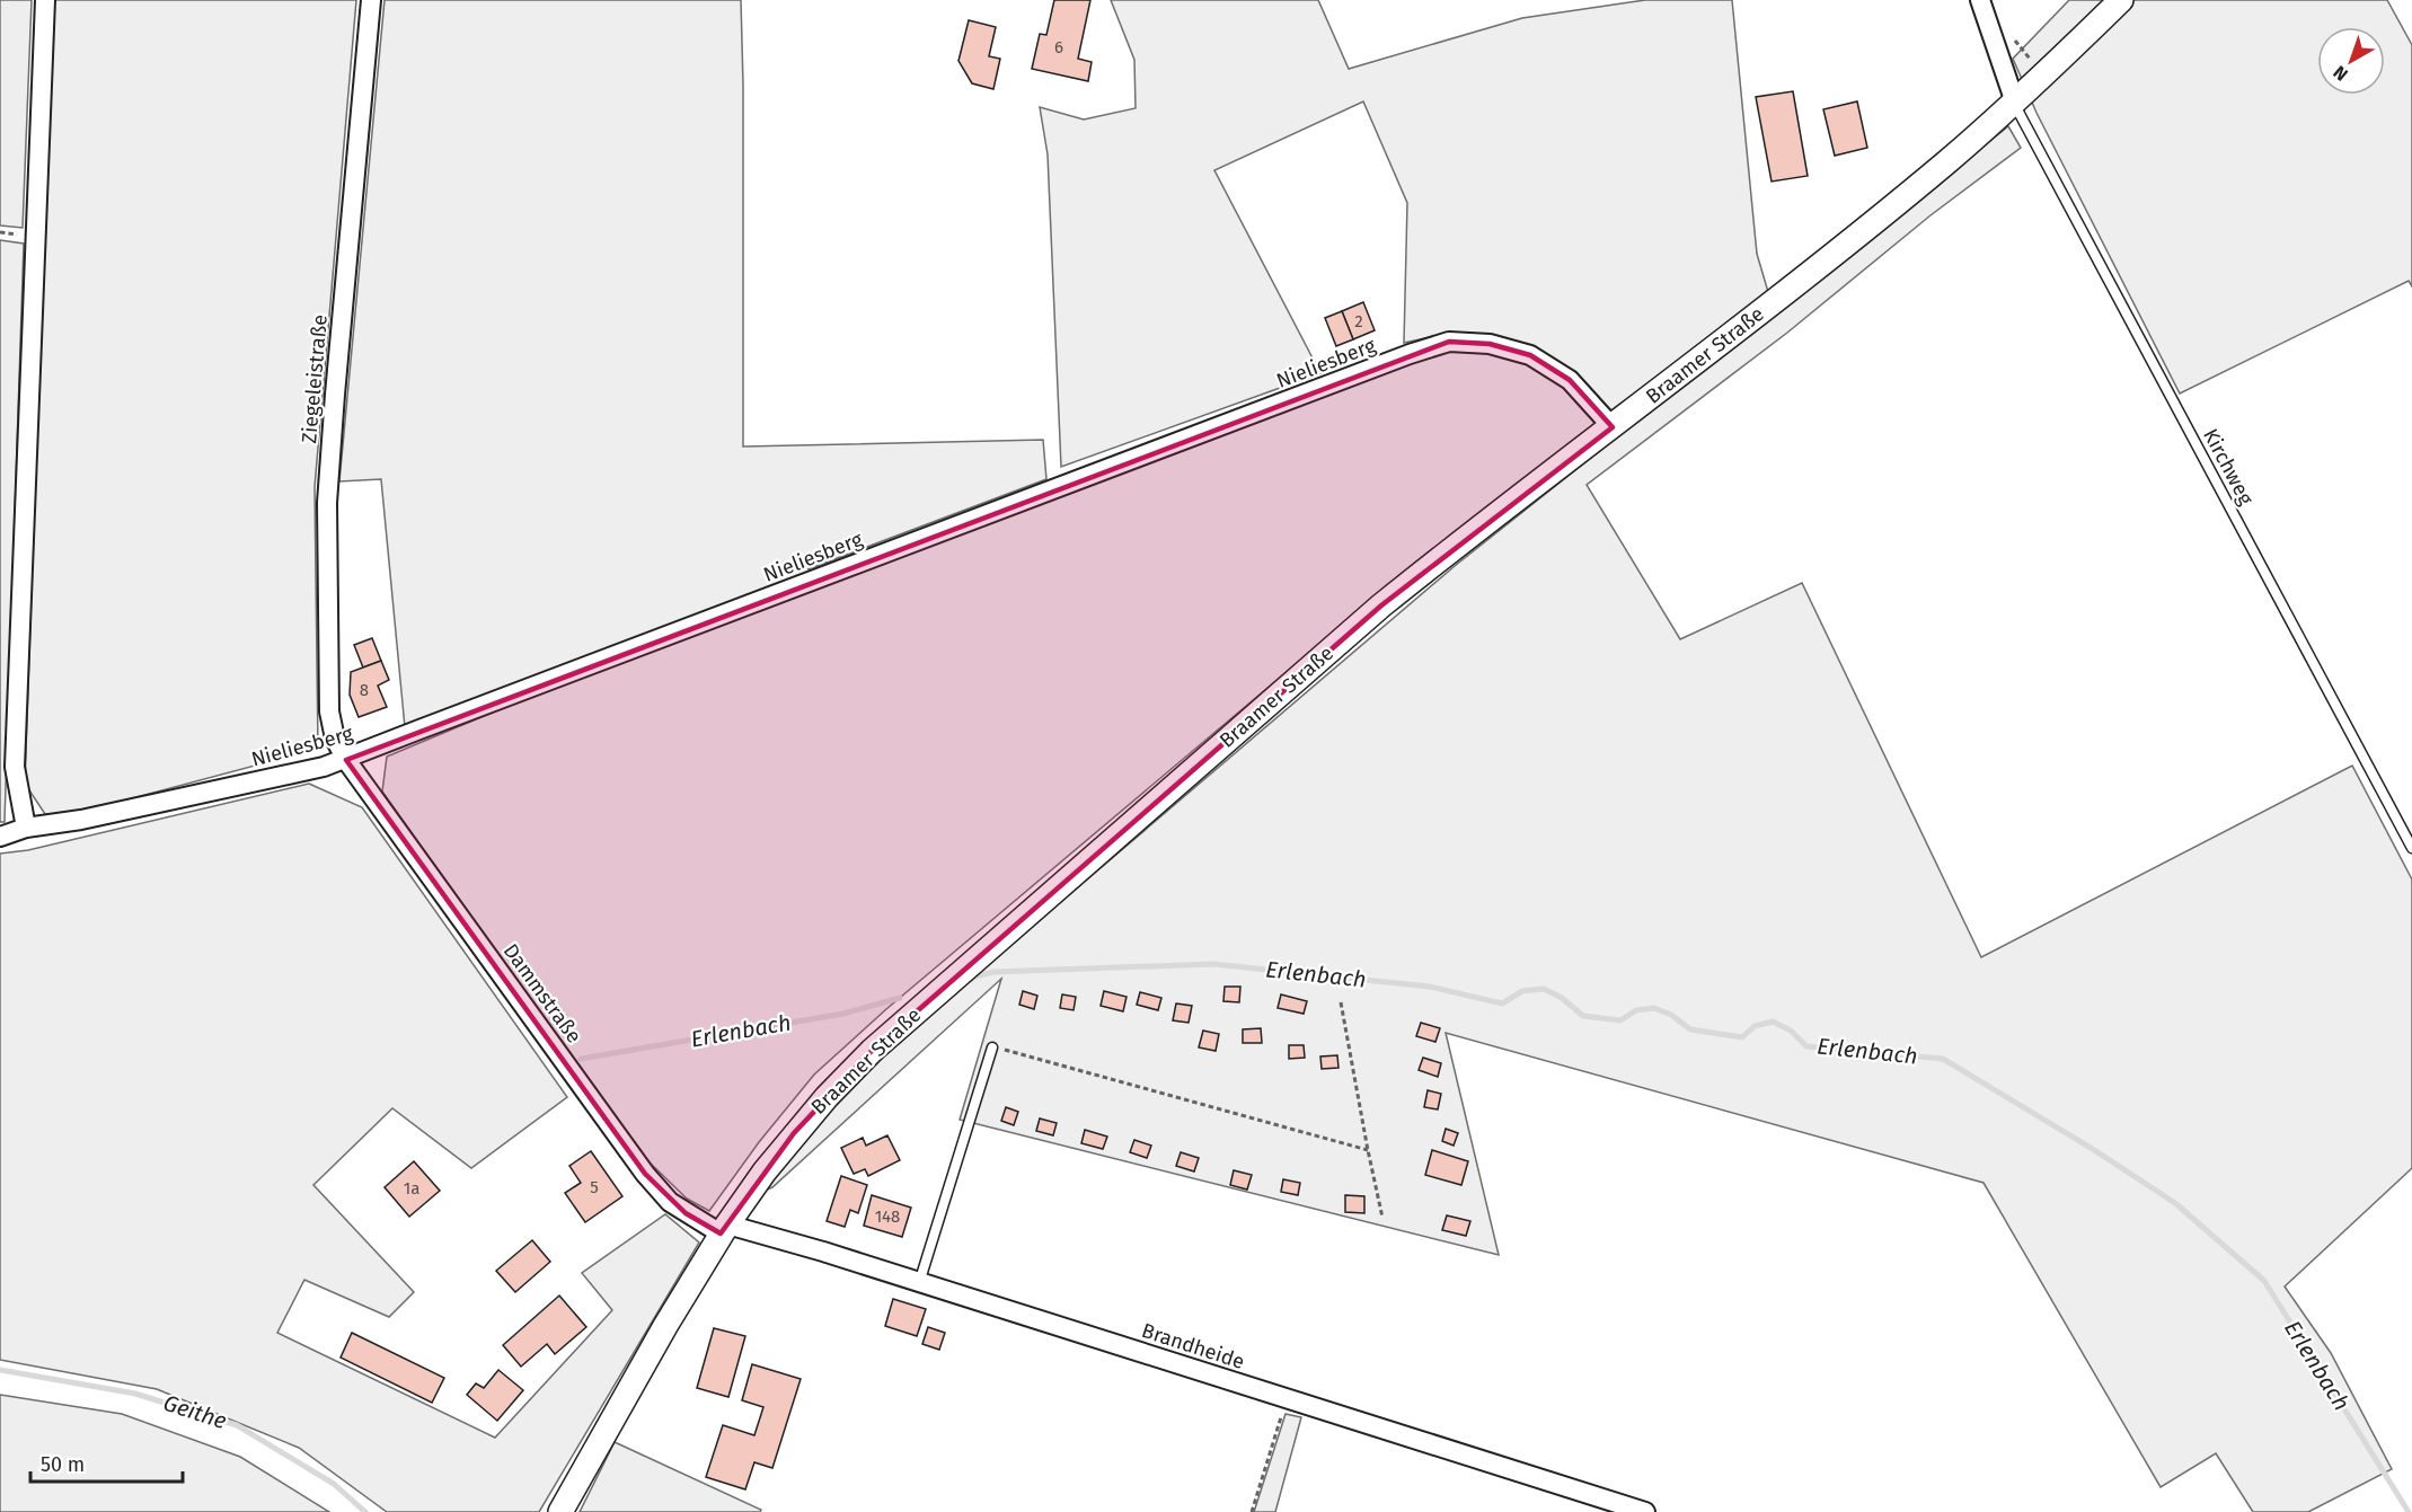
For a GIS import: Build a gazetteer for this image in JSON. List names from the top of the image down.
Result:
{
  "streets": {
    "street": [
      "Braamer Straße",
      "Nieliesberg",
      "Ziegeleistraße",
      "Dammstraße",
      "Brandheide"
    ],
    "lane": ["Kirchweg"]
  },
  "crossings": [
    ["Braamer Straße", "Nieliesberg"],
    ["Braamer Straße", "Kirchweg"],
    ["Braamer Straße", "Dammstraße"],
    ["Braamer Straße", "Brandheide"],
    ["Nieliesberg", "Ziegeleistraße"],
    ["Nieliesberg", "Dammstraße"],
    ["Ziegeleistraße", "Dammstraße"],
    ["Dammstraße", "Brandheide"]
  ],
  "water": ["Erlenbach", "Geithe"],
  "house_numbers": [
    "6",
    "2",
    "8",
    "5",
    "1a",
    "148"
  ],
  "scale_bar": "50 m",
  "north": "bottom left"
}
